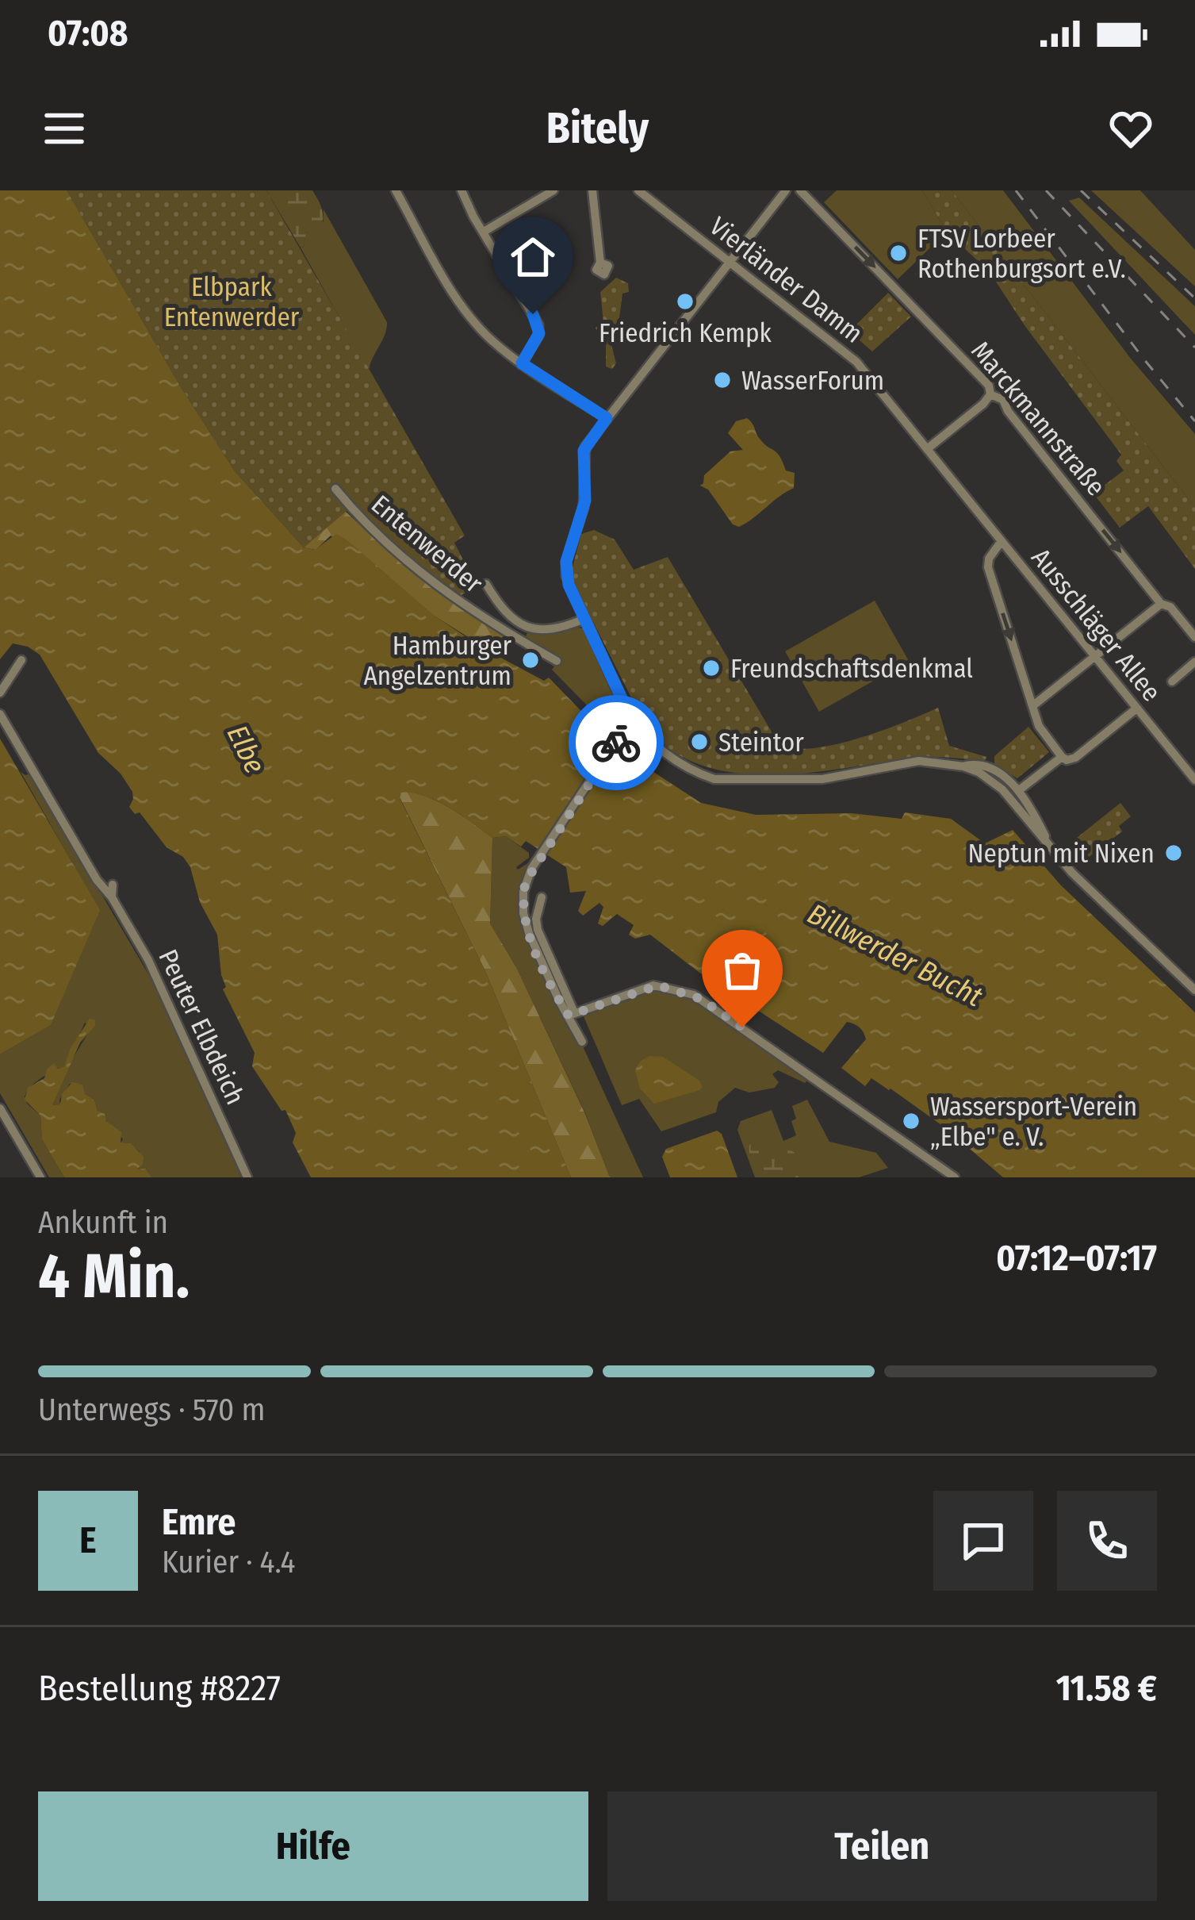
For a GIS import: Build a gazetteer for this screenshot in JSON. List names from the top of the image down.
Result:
{
  "streets": {
    "street": [
      "Vierländer Damm",
      "Marckmannstraße",
      "Entenwerder",
      "Ausschläger Allee",
      "Peuter Elbdeich"
    ]
  },
  "crossings": [
    ["Vierländer Damm", "Ausschläger Allee"]
  ],
  "one_way": ["Marckmannstraße"],
  "water": ["Elbe", "Billwerder Bucht"],
  "parks": ["Elbpark Entenwerder"],
  "places": [
    "FTSV Lorbeer Rothenburgsort e.V.",
    "Friedrich Kempk",
    "WasserForum",
    "Hamburger Angelzentrum",
    "Freundschaftsdenkmal",
    "Steintor",
    "Neptun mit Nixen",
    "Wassersport-Verein „Elbe\" e. V."
  ],
  "page": {
    "status": "07:08",
    "header": "Bitely",
    "heading": ["4 Min.", "Ankunft in", "07:12–07:17"],
    "panel": [
      "Emre",
      "Kurier · 4.4",
      "Bestellung #8227",
      "11.58 €"
    ],
    "bar": "Unterwegs · 570 m",
    "round": "E",
    "buttons": ["Hilfe", "Teilen"]
  }
}
